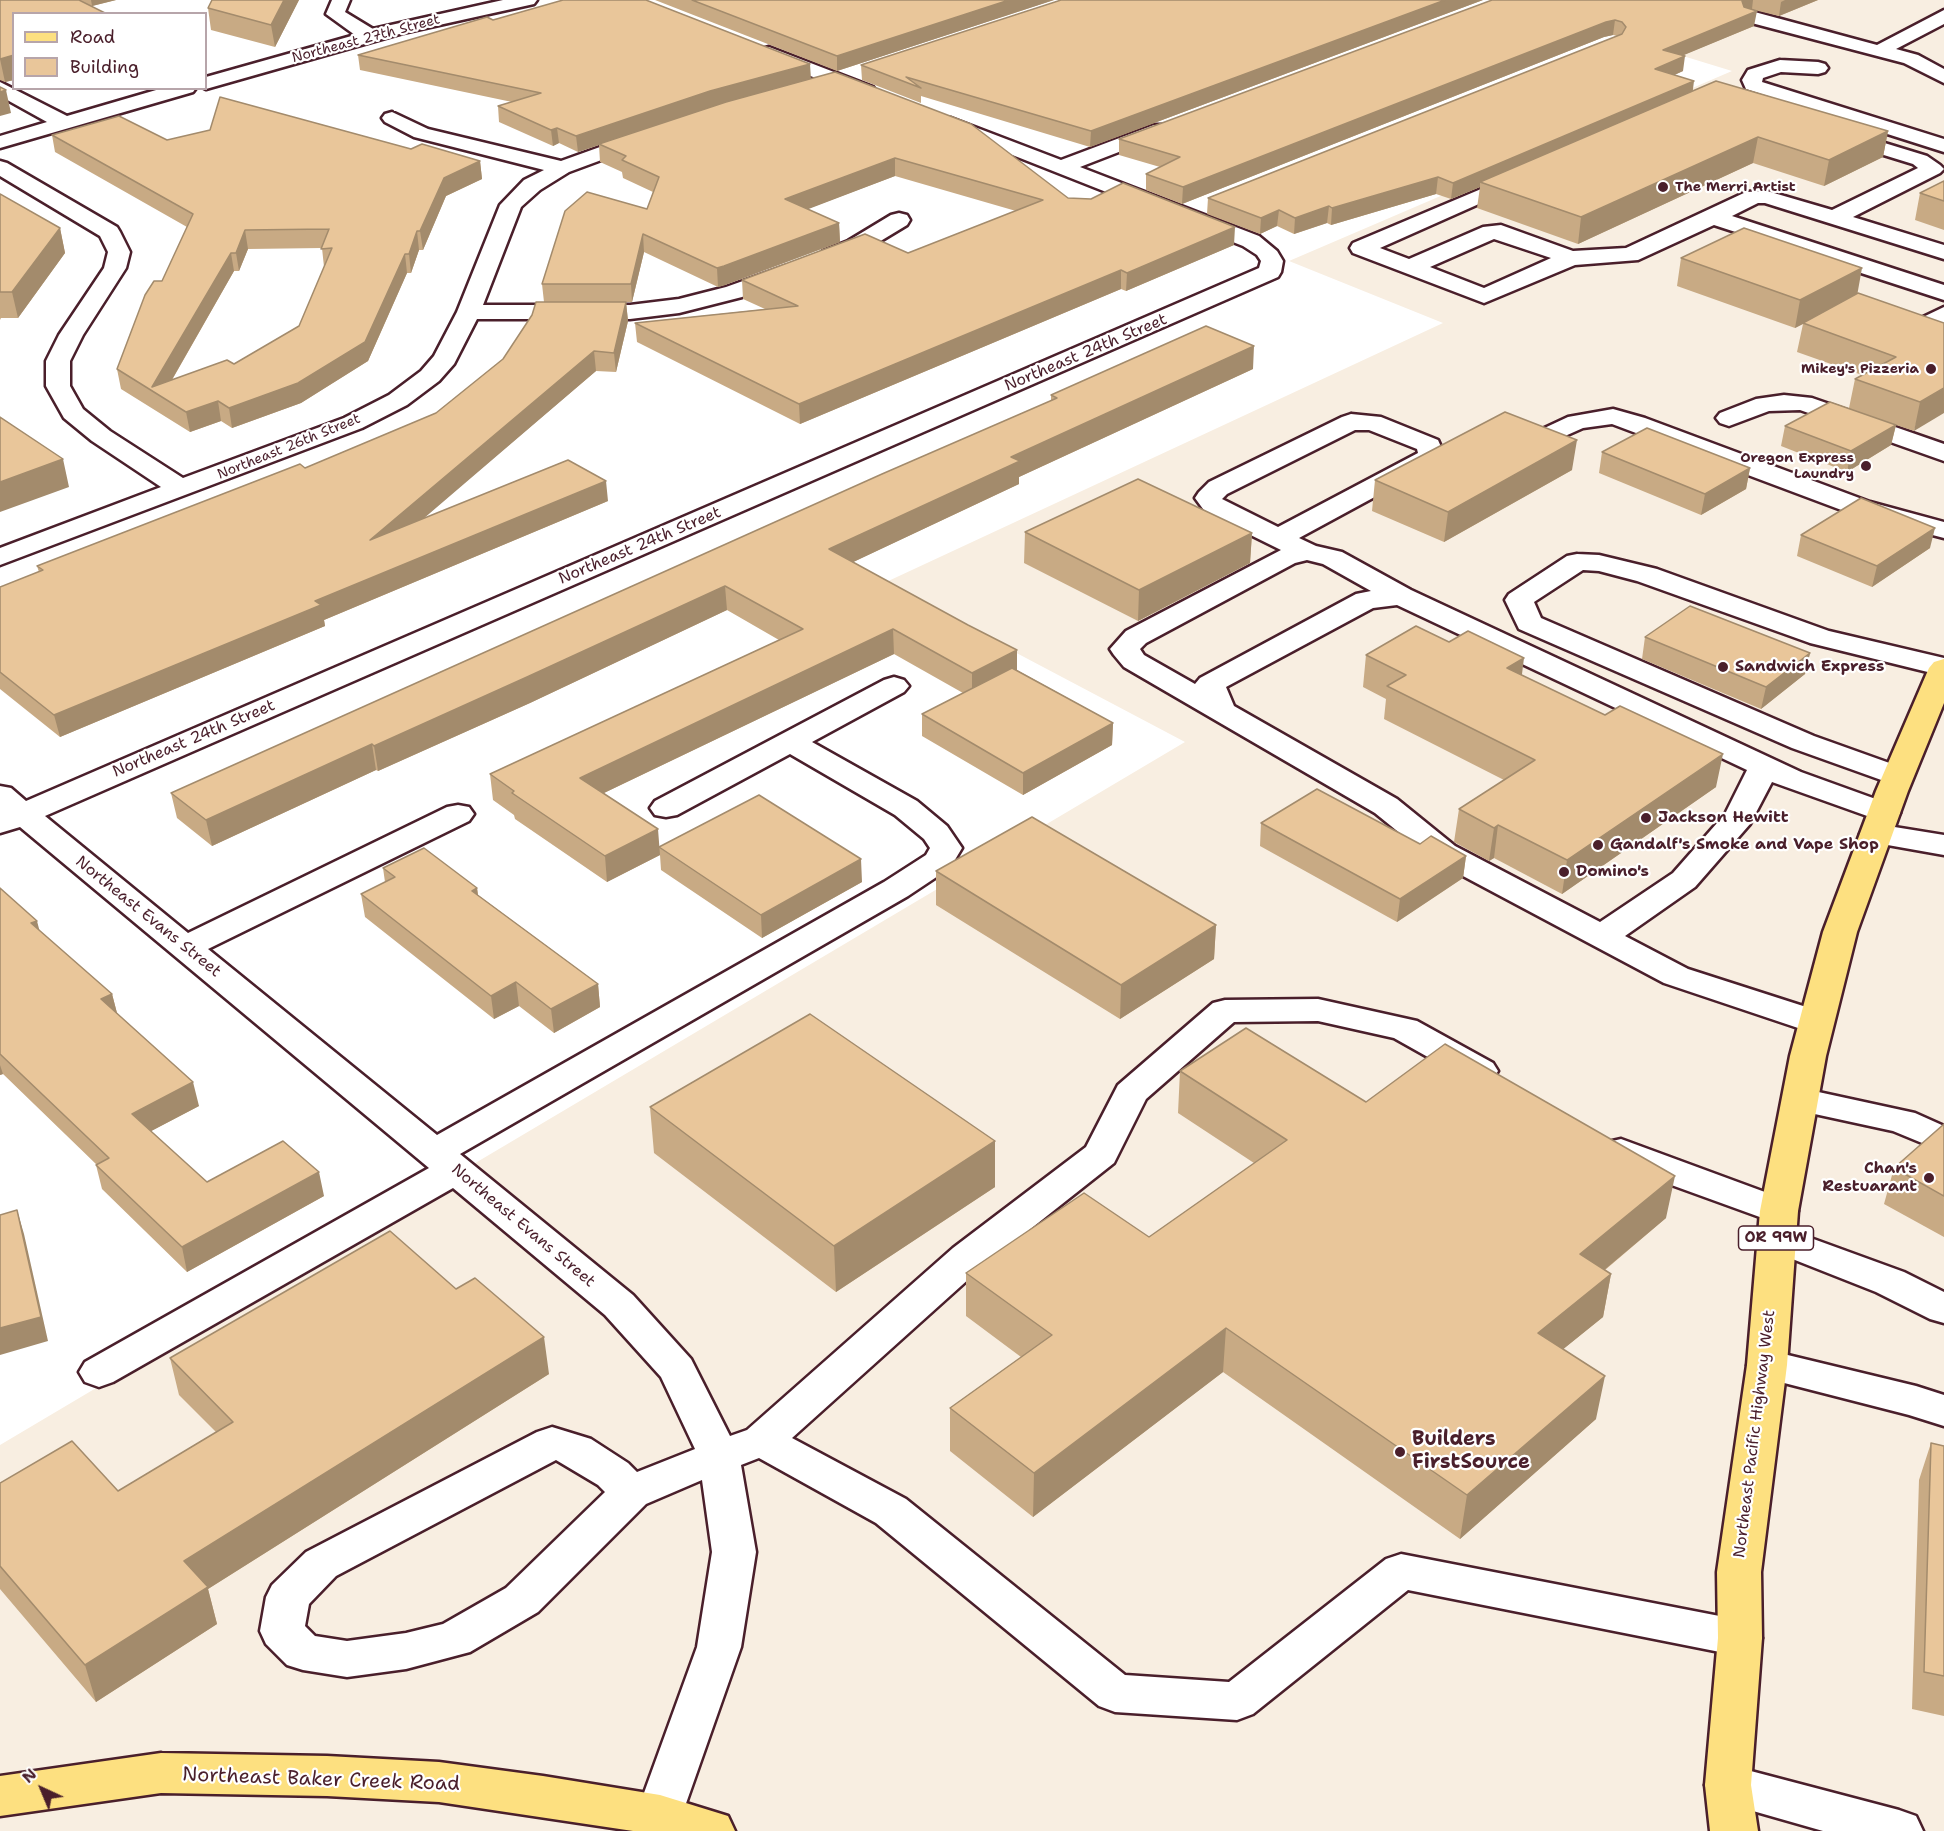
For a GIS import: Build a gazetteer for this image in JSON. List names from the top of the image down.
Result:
{
  "streets": {
    "main road": ["OR 99W", "Northeast Pacific Highway West", "Northeast Baker Creek Road"],
    "street": [
      "Northeast 27th Street",
      "Northeast 24th Street",
      "Northeast 26th Street",
      "Northeast Evans Street"
    ]
  },
  "crossings": [
    ["Northeast 24th Street", "Northeast Evans Street"],
    ["Northeast Evans Street", "Northeast Baker Creek Road"]
  ],
  "places": [
    "The Merri Artist",
    "Mikey's Pizzeria",
    "Oregon Express Laundry",
    "Sandwich Express",
    "Jackson Hewitt",
    "Gandalf's Smoke and Vape Shop",
    "Domino's",
    "Chan's Restuarant",
    "Builders FirstSource"
  ],
  "legend": ["Road", "Building"],
  "north": "top left"
}
